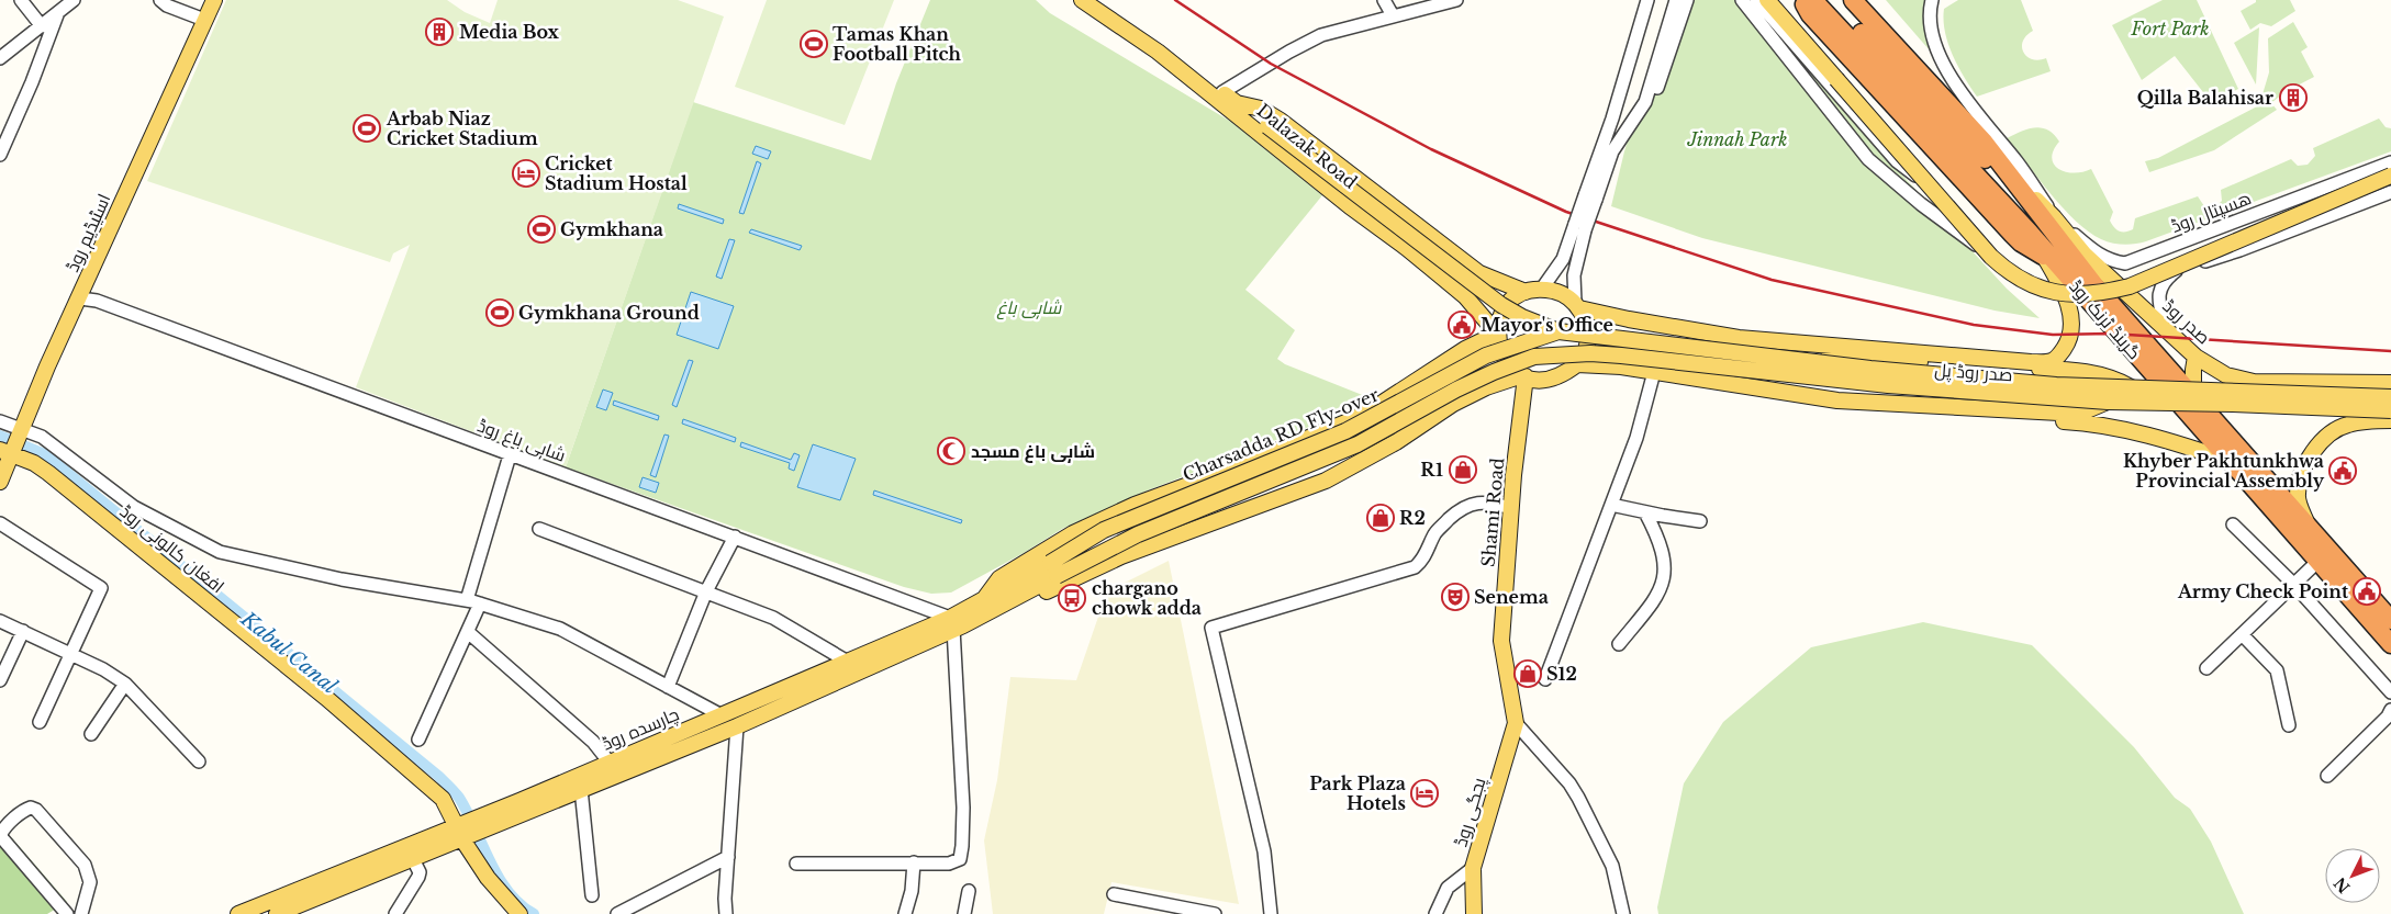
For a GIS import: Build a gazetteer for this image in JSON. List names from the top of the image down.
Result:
{
  "streets": {
    "highway": ["گرینڈ ٹرنک روڈ"],
    "main road": [
      "Dalazak Road",
      "اسٹیڈیم روڈ",
      "صدر روڈ",
      "صدر روڈ پل",
      "Charsadda RD Fly-over",
      "Shami Road",
      "افغان کالونی روڈ",
      "چارسدہ روڈ",
      "پجگی روڈ"
    ],
    "street": ["ھسپتال روڈ", "شاہی باغ روڈ"]
  },
  "crossings": [
    ["Dalazak Road", "Shami Road"],
    ["ھسپتال روڈ", "صدر روڈ"],
    ["اسٹیڈیم روڈ", "شاہی باغ روڈ"],
    ["اسٹیڈیم روڈ", "افغان کالونی روڈ"],
    ["گرینڈ ٹرنک روڈ", "صدر روڈ"],
    ["صدر روڈ پل", "Charsadda RD Fly-over"],
    ["Charsadda RD Fly-over", "چارسدہ روڈ"],
    ["شاہی باغ روڈ", "چارسدہ روڈ"],
    ["Shami Road", "پجگی روڈ"],
    ["افغان کالونی روڈ", "چارسدہ روڈ"]
  ],
  "water": ["Kabul Canal"],
  "parks": ["Fort Park", "Jinnah Park", "شاہی باغ"],
  "places": {
    "building": ["Media Box", "Qilla Balahisar"],
    "sports": [
      "Tamas Khan Football Pitch",
      "Arbab Niaz Cricket Stadium",
      "Gymkhana",
      "Gymkhana Ground"
    ],
    "hotel": ["Cricket Stadium Hostal", "Park Plaza Hotels"],
    "public building": ["Mayor's Office", "Khyber Pakhtunkhwa Provincial Assembly", "Army Check Point"],
    "mosque": ["شاہی باغ مسجد"],
    "shop": ["R1", "R2", "S12"],
    "theatre": ["Senema"],
    "bus stop": ["chargano chowk adda"]
  },
  "north": "bottom left"
}
